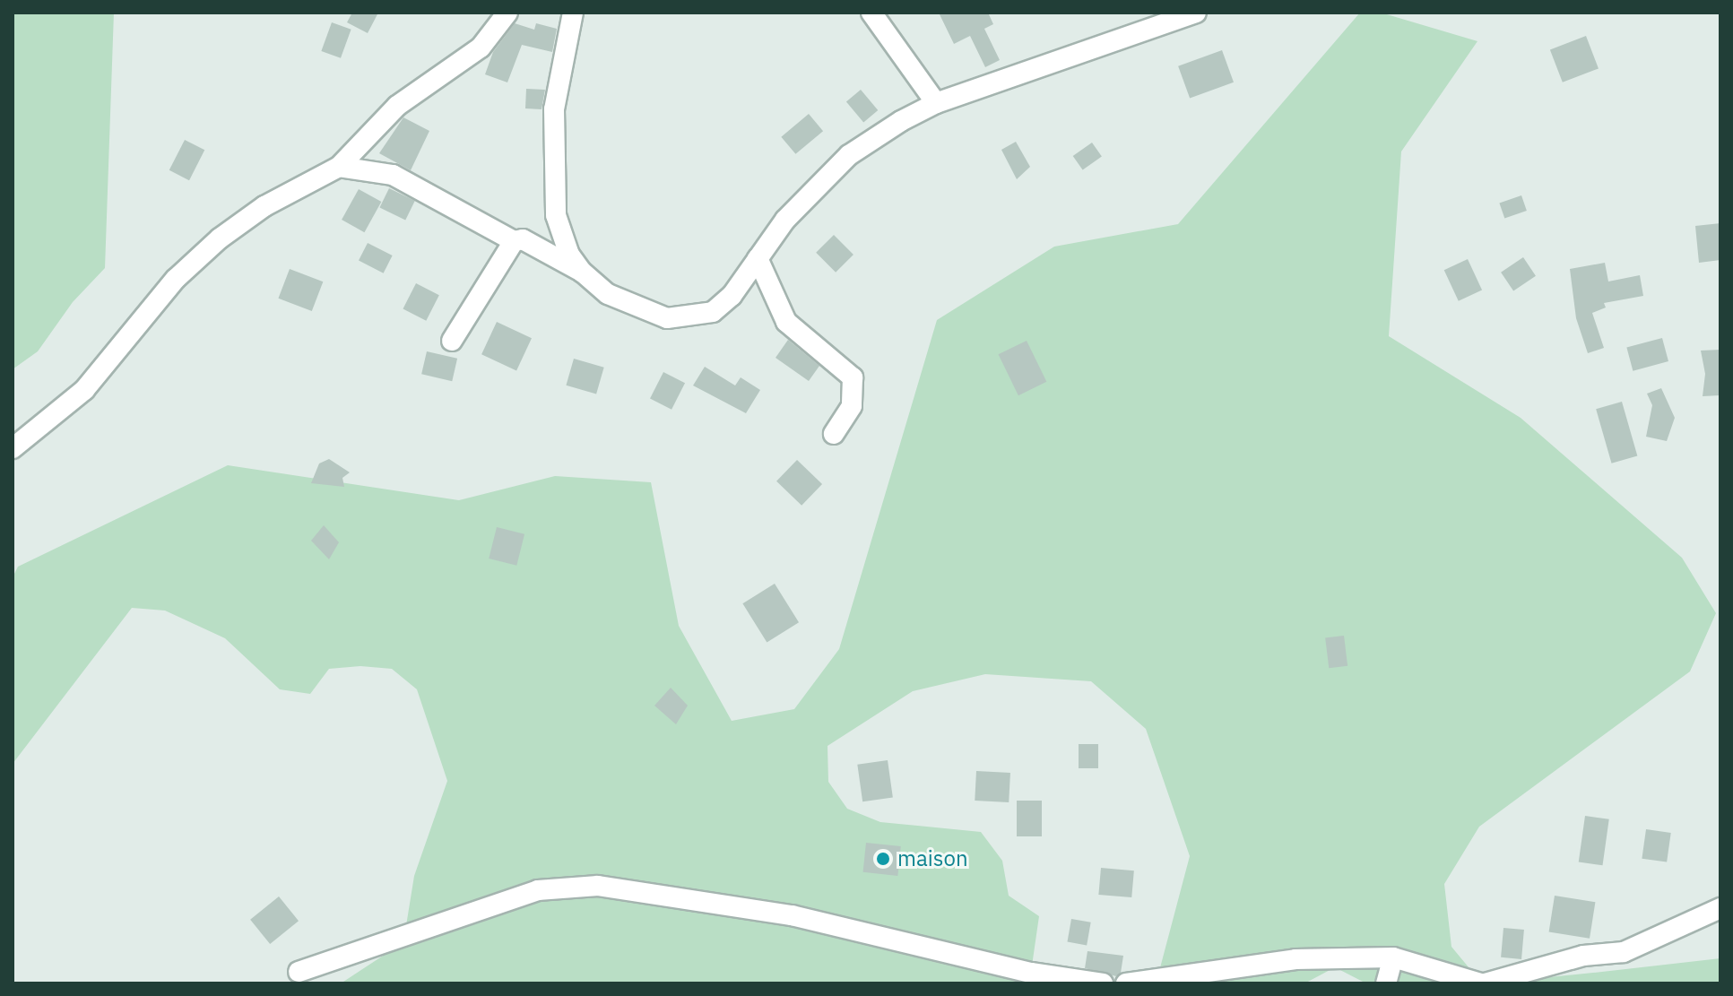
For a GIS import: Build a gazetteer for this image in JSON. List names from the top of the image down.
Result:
{
  "places": ["maison"]
}
